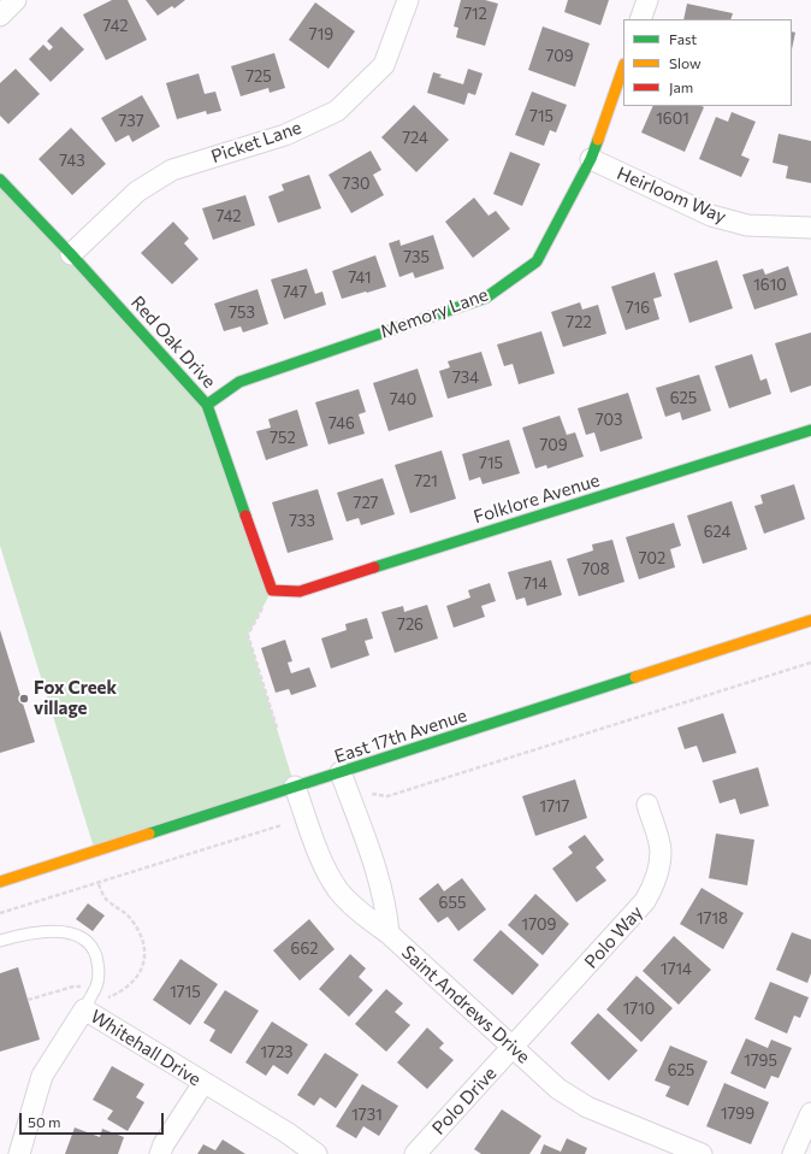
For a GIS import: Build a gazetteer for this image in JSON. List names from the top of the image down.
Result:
{
  "streets": {
    "street": [
      "Picket Lane",
      "Heirloom Way",
      "Memory Lane",
      "Red Oak Drive",
      "Folklore Avenue",
      "East 17th Avenue",
      "Polo Way",
      "Saint Andrews Drive",
      "Whitehall Drive",
      "Polo Drive"
    ]
  },
  "crossings": [
    ["Picket Lane", "Red Oak Drive"],
    ["Heirloom Way", "Memory Lane"],
    ["Memory Lane", "Red Oak Drive"],
    ["Red Oak Drive", "Folklore Avenue"],
    ["East 17th Avenue", "Saint Andrews Drive"],
    ["Polo Way", "Saint Andrews Drive"],
    ["Polo Way", "Polo Drive"],
    ["Saint Andrews Drive", "Polo Drive"]
  ],
  "places": ["Fox Creek village"],
  "house_numbers": [
    "712",
    "742",
    "719",
    "709",
    "725",
    "715",
    "1601",
    "737",
    "724",
    "743",
    "730",
    "742",
    "735",
    "741",
    "1610",
    "747",
    "716",
    "753",
    "722",
    "734",
    "625",
    "740",
    "703",
    "746",
    "752",
    "709",
    "715",
    "721",
    "727",
    "733",
    "624",
    "702",
    "708",
    "714",
    "726",
    "1717",
    "655",
    "1718",
    "1709",
    "662",
    "1714",
    "1715",
    "1710",
    "1723",
    "1795",
    "625",
    "1799",
    "1731"
  ],
  "legend": ["Fast", "Slow", "Jam"],
  "scale_bar": "50 m"
}
